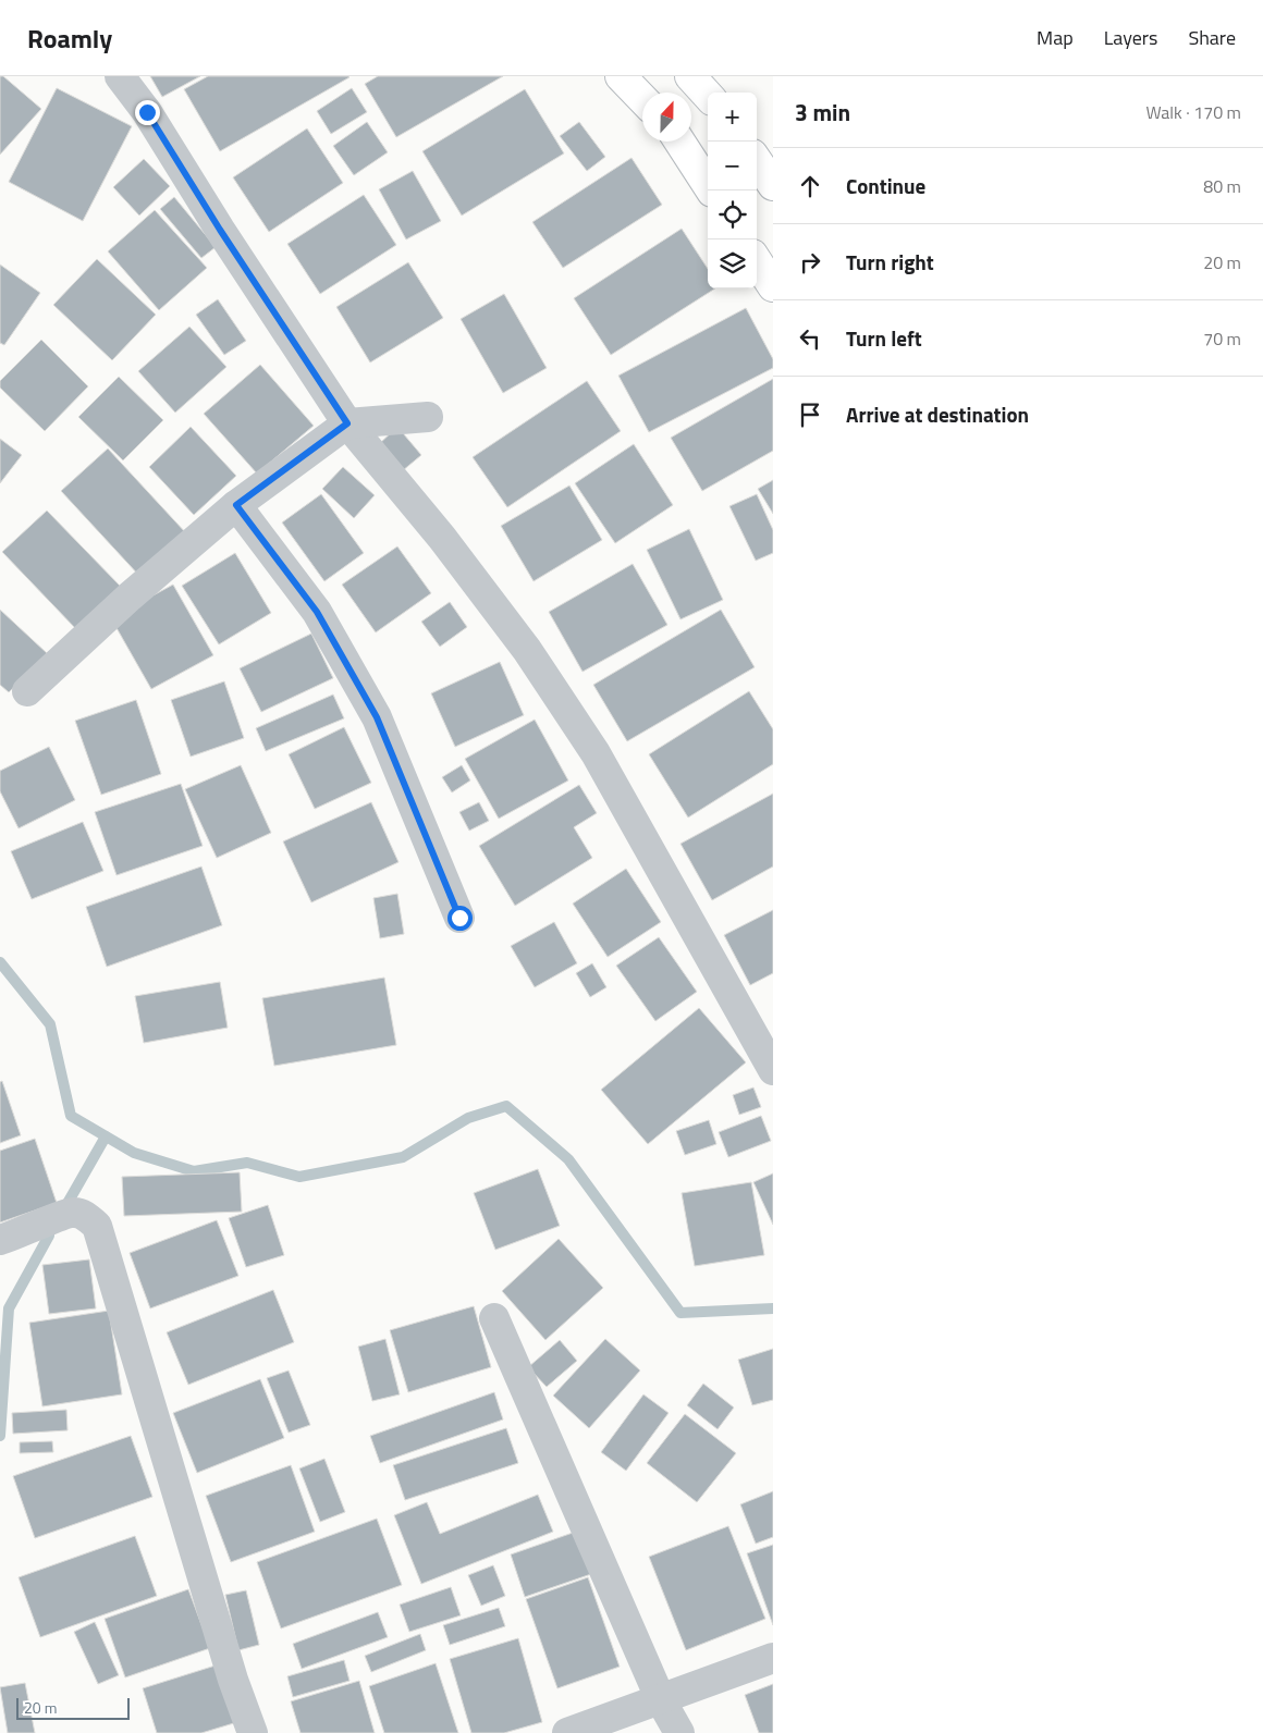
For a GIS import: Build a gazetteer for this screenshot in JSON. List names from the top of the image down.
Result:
{
  "scale_bar": "20 m",
  "north": "top",
  "page": {
    "header": "Roamly",
    "nav": ["Map", "Layers", "Share"],
    "heading": ["3 min", "Walk · 170 m"],
    "map_buttons": ["+", "−"],
    "list": [
      ["Continue", "80 m"],
      ["Turn right", "20 m"],
      ["Turn left", "70 m"],
      "Arrive at destination"
    ],
    "scale": "20 m"
  }
}
